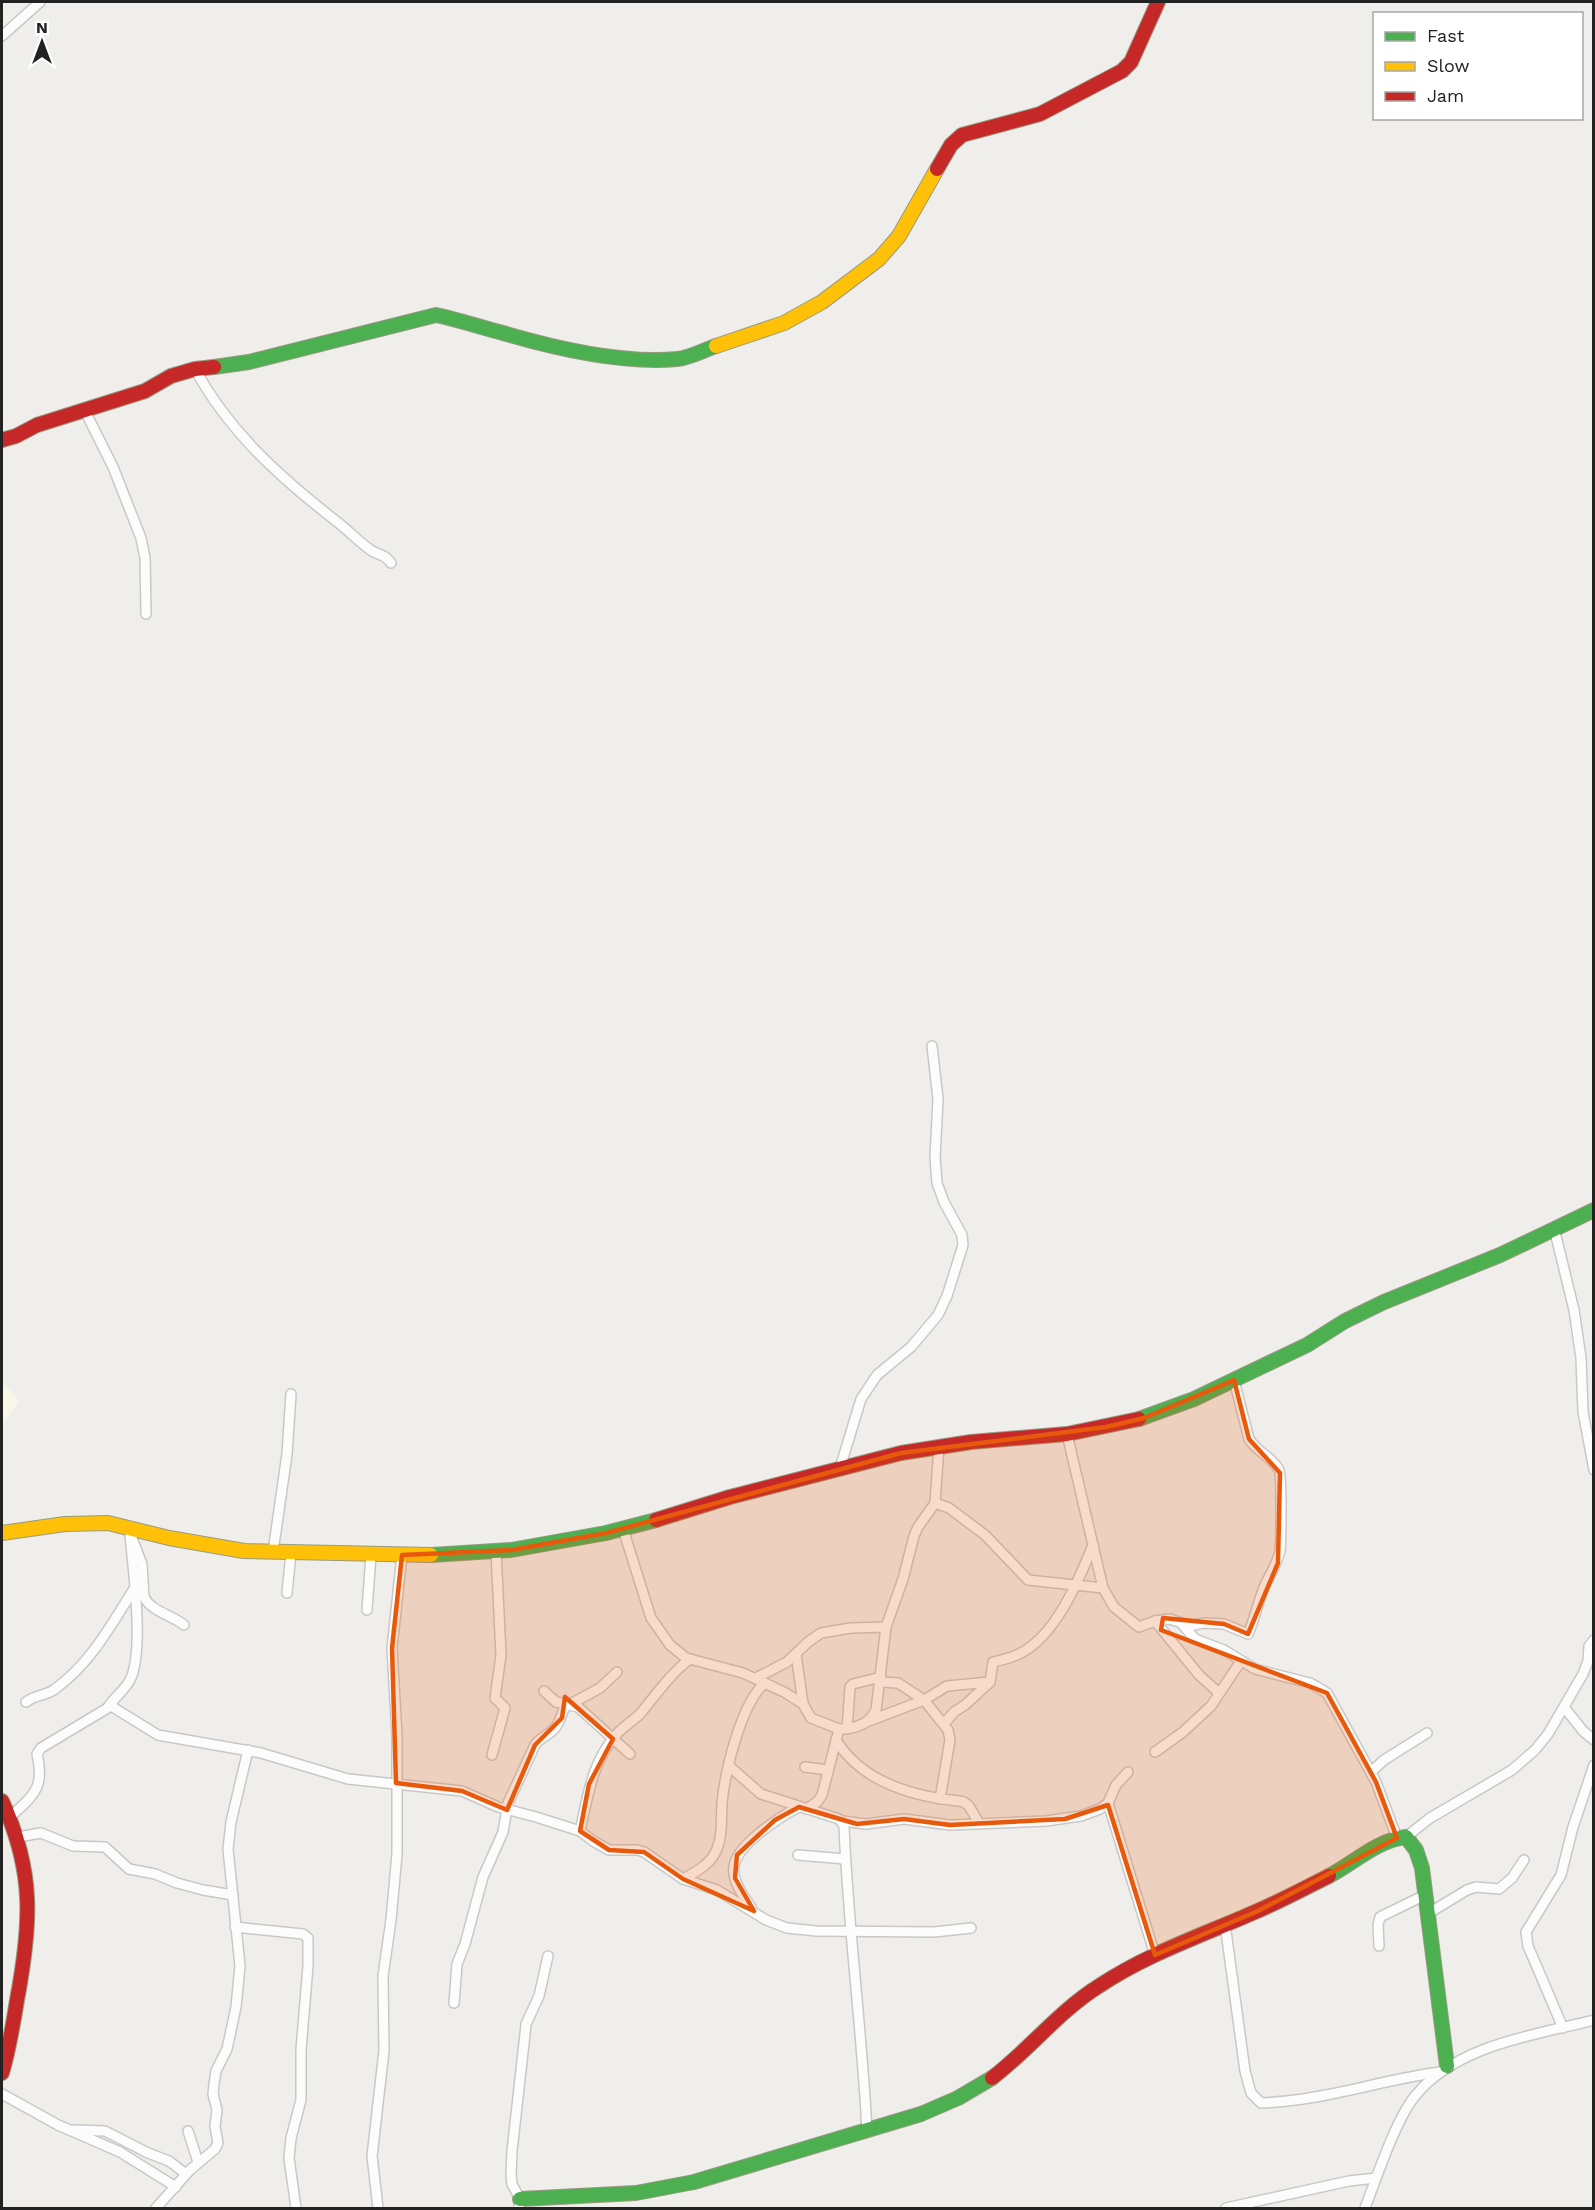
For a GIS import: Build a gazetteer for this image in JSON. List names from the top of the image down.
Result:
{
  "legend": ["Fast", "Slow", "Jam"],
  "north": "top"
}
